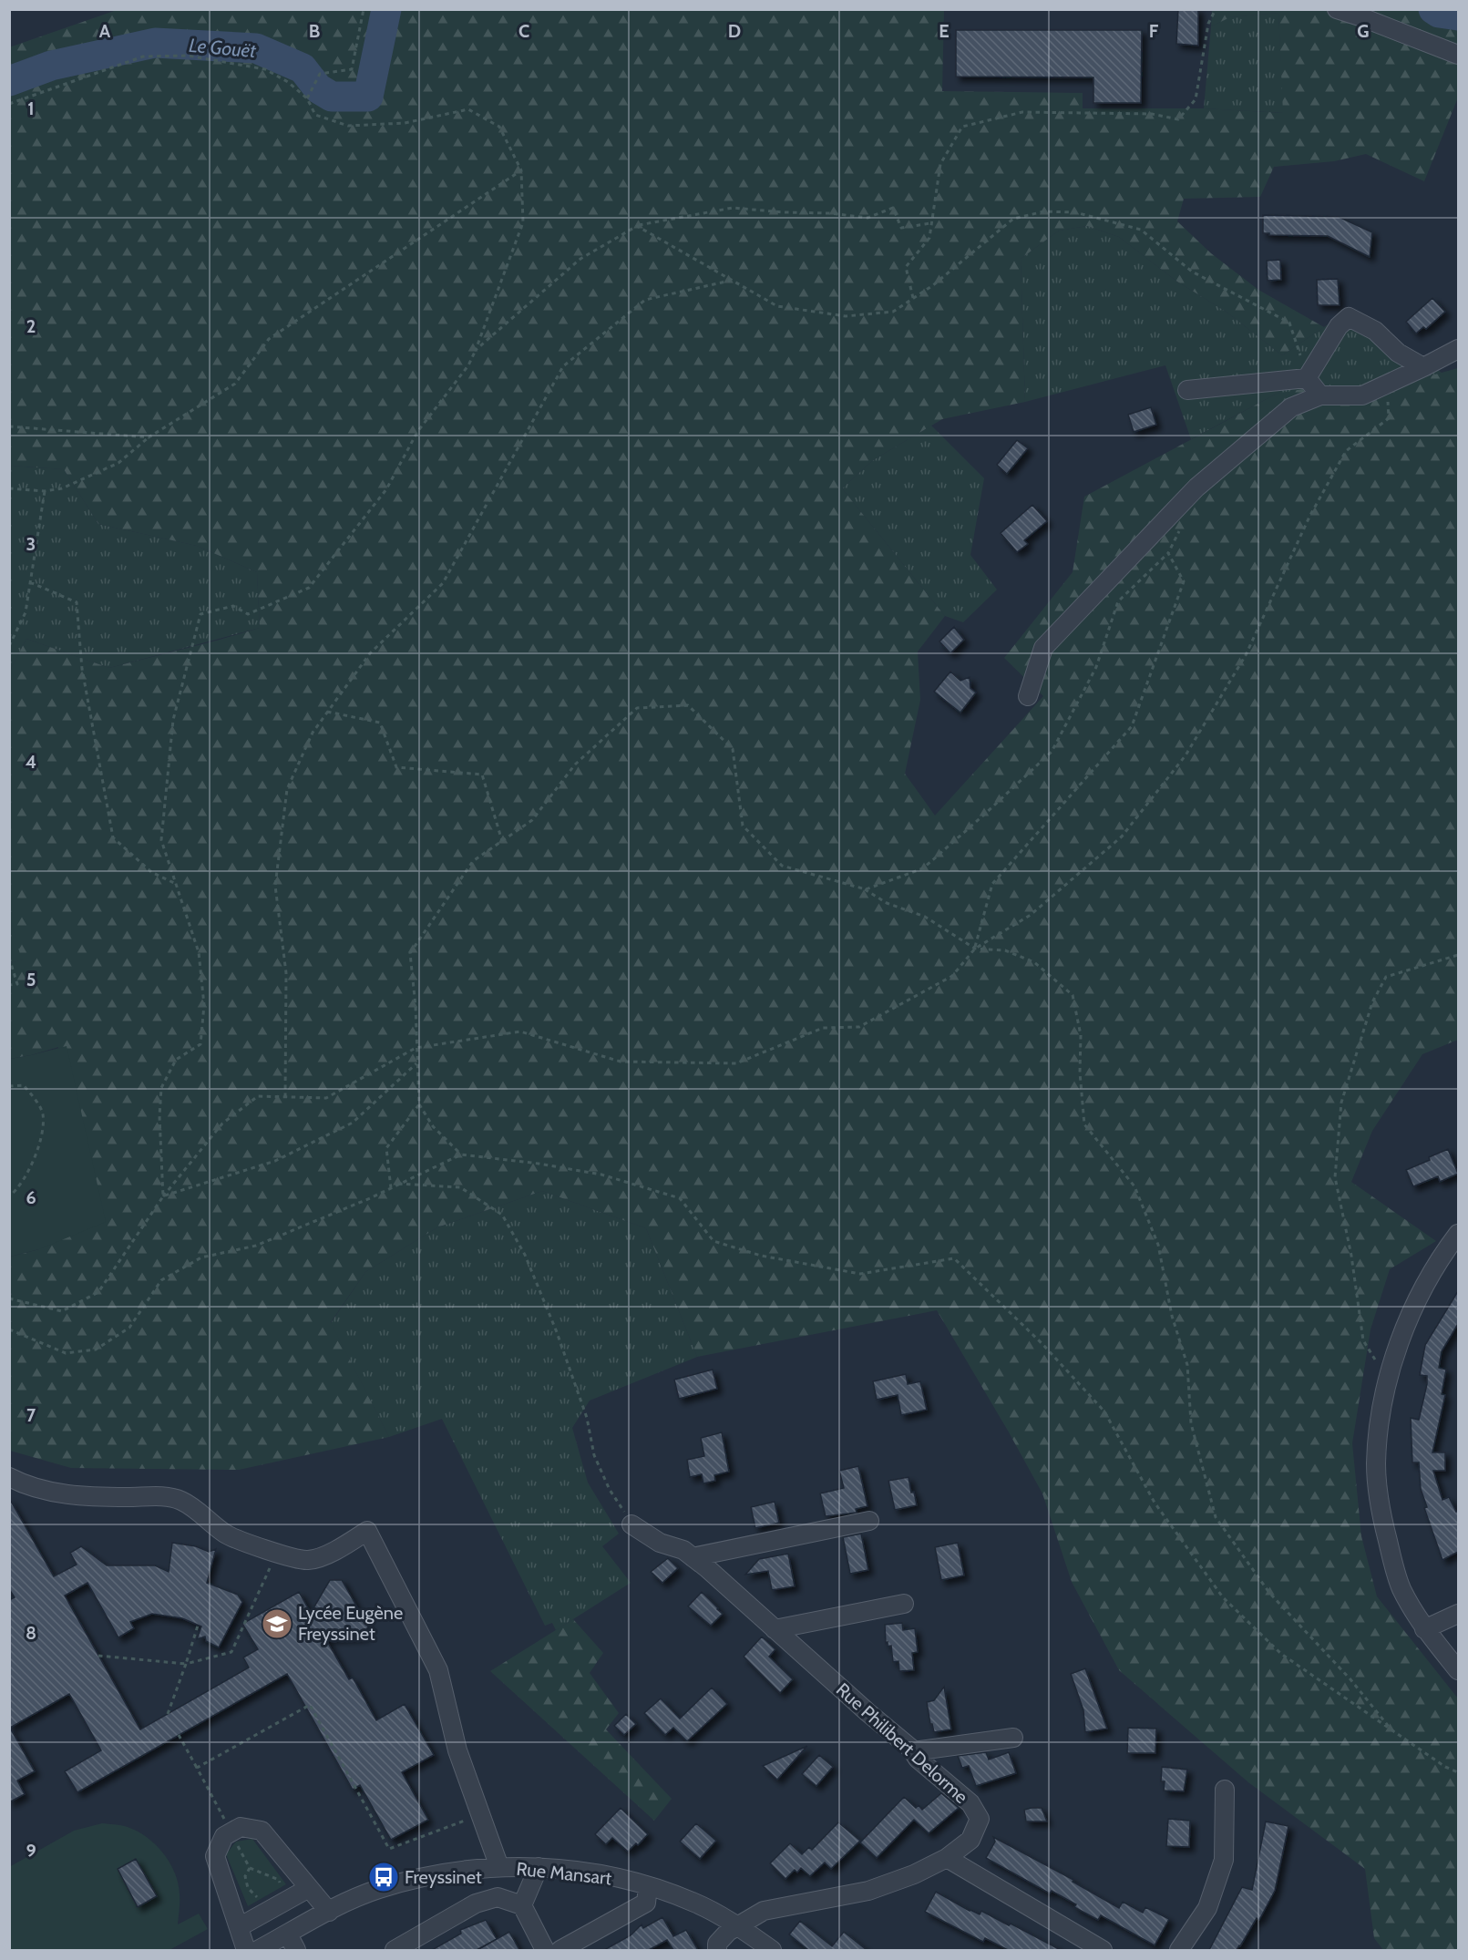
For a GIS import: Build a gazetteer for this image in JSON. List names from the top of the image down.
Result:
{
  "streets": {
    "street": ["Rue Philibert Delorme", "Rue Mansart"]
  },
  "crossings": [
    ["Rue Philibert Delorme", "Rue Mansart"]
  ],
  "water": ["Le Gouët"],
  "places": {
    "school or university": ["Lycée Eugène Freyssinet"],
    "bus stop": ["Freyssinet"]
  },
  "grid": {
    "columns": [
      "A",
      "B",
      "C",
      "D",
      "E",
      "F",
      "G"
    ],
    "rows": [
      "1",
      "2",
      "3",
      "4",
      "5",
      "6",
      "7",
      "8",
      "9"
    ]
  }
}
